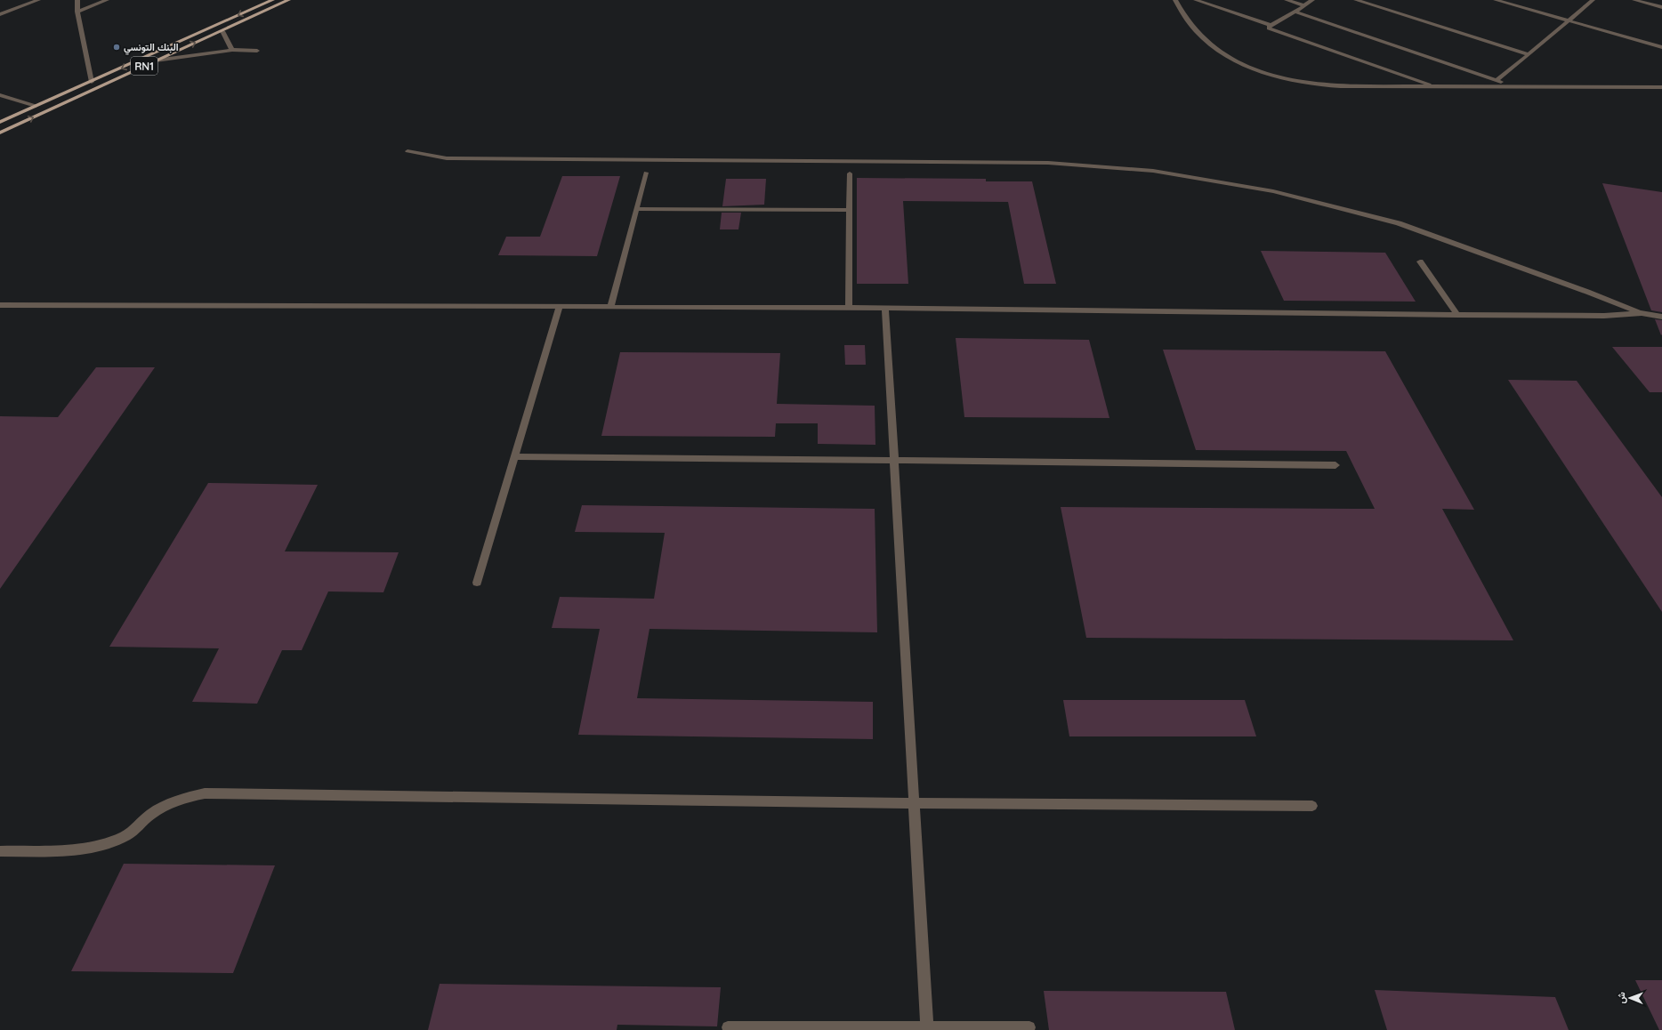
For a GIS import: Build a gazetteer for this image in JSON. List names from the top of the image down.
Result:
{
  "streets": {
    "main road": ["RN1"]
  },
  "places": ["البنك التونسي"],
  "north": "left"
}
